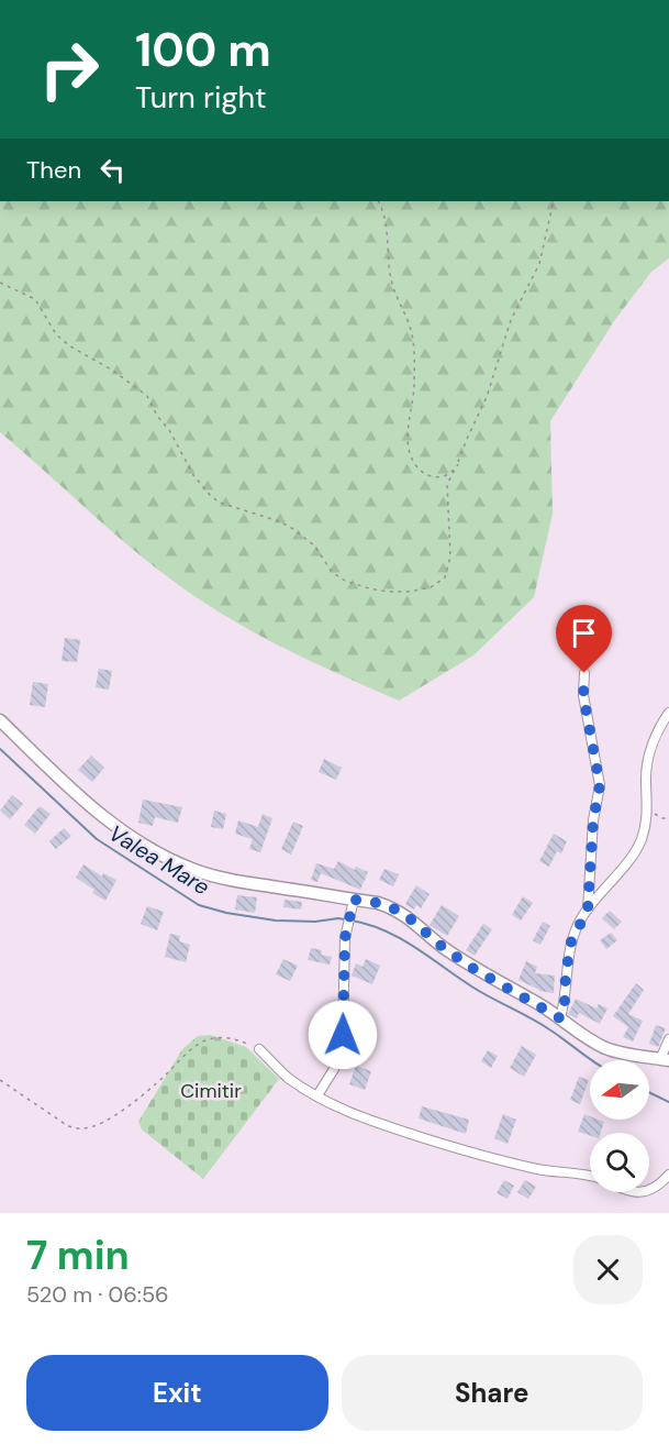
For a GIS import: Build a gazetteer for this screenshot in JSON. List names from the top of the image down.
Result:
{
  "water": ["Valea Mare"],
  "parks": ["Cimitir"],
  "north": "left",
  "page": {
    "turn": ["100 m", "Turn right"],
    "then": "Then",
    "heading": ["7 min", "520 m · 06:56"],
    "buttons": ["Exit", "Share"]
  }
}
